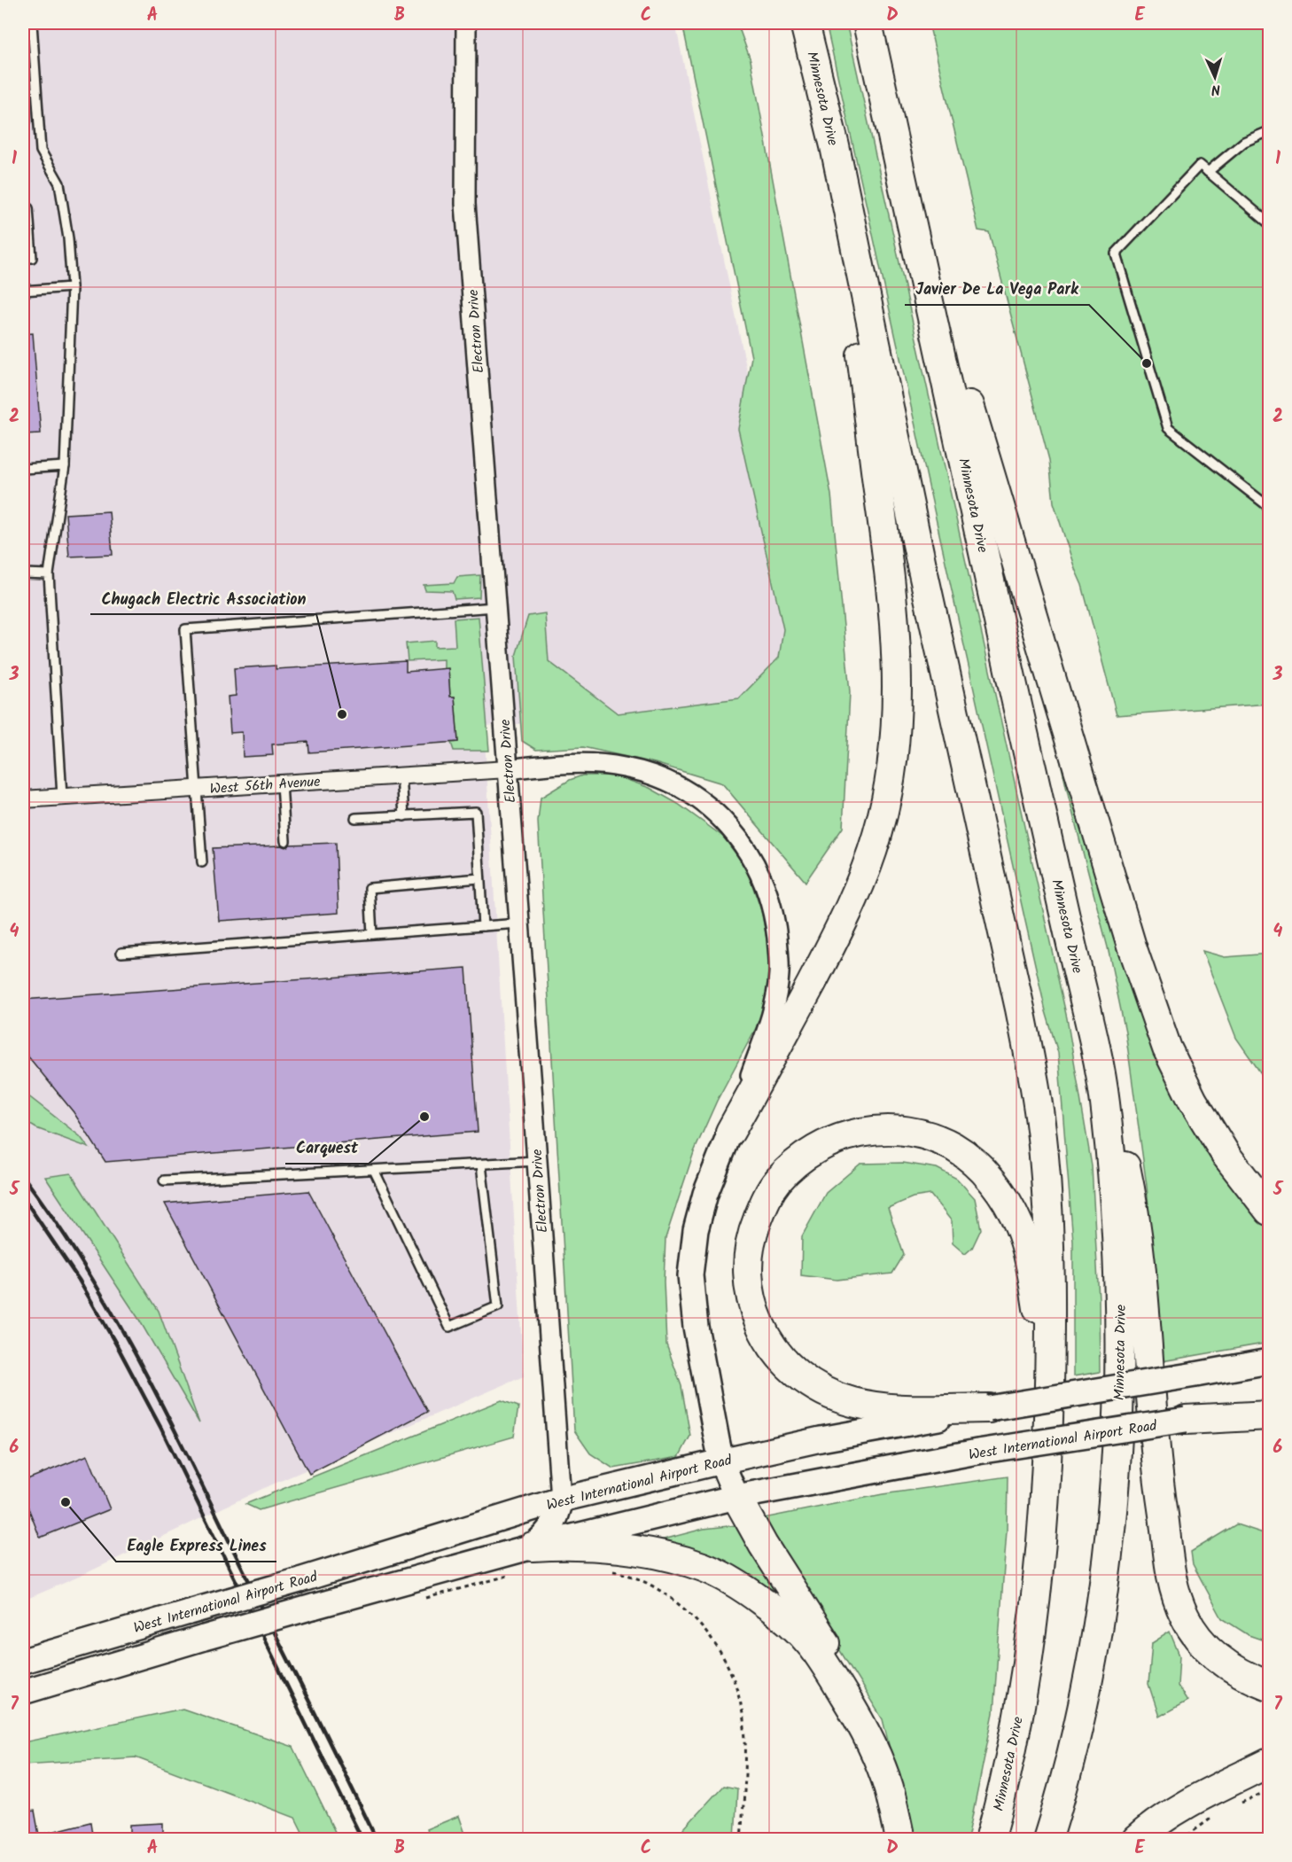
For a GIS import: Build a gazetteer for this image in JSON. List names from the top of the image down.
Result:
{
  "streets": {
    "highway": ["Minnesota Drive"],
    "main road": ["West International Airport Road"],
    "street": ["Electron Drive", "West 56th Avenue"]
  },
  "crossings": [
    ["Electron Drive", "West 56th Avenue"],
    ["Electron Drive", "West International Airport Road"]
  ],
  "places": [
    "Javier De La Vega Park",
    "Chugach Electric Association",
    "Carquest",
    "Eagle Express Lines"
  ],
  "north": "bottom",
  "grid": {
    "columns": [
      "A",
      "B",
      "C",
      "D",
      "E"
    ],
    "rows": [
      "1",
      "2",
      "3",
      "4",
      "5",
      "6",
      "7"
    ]
  }
}
